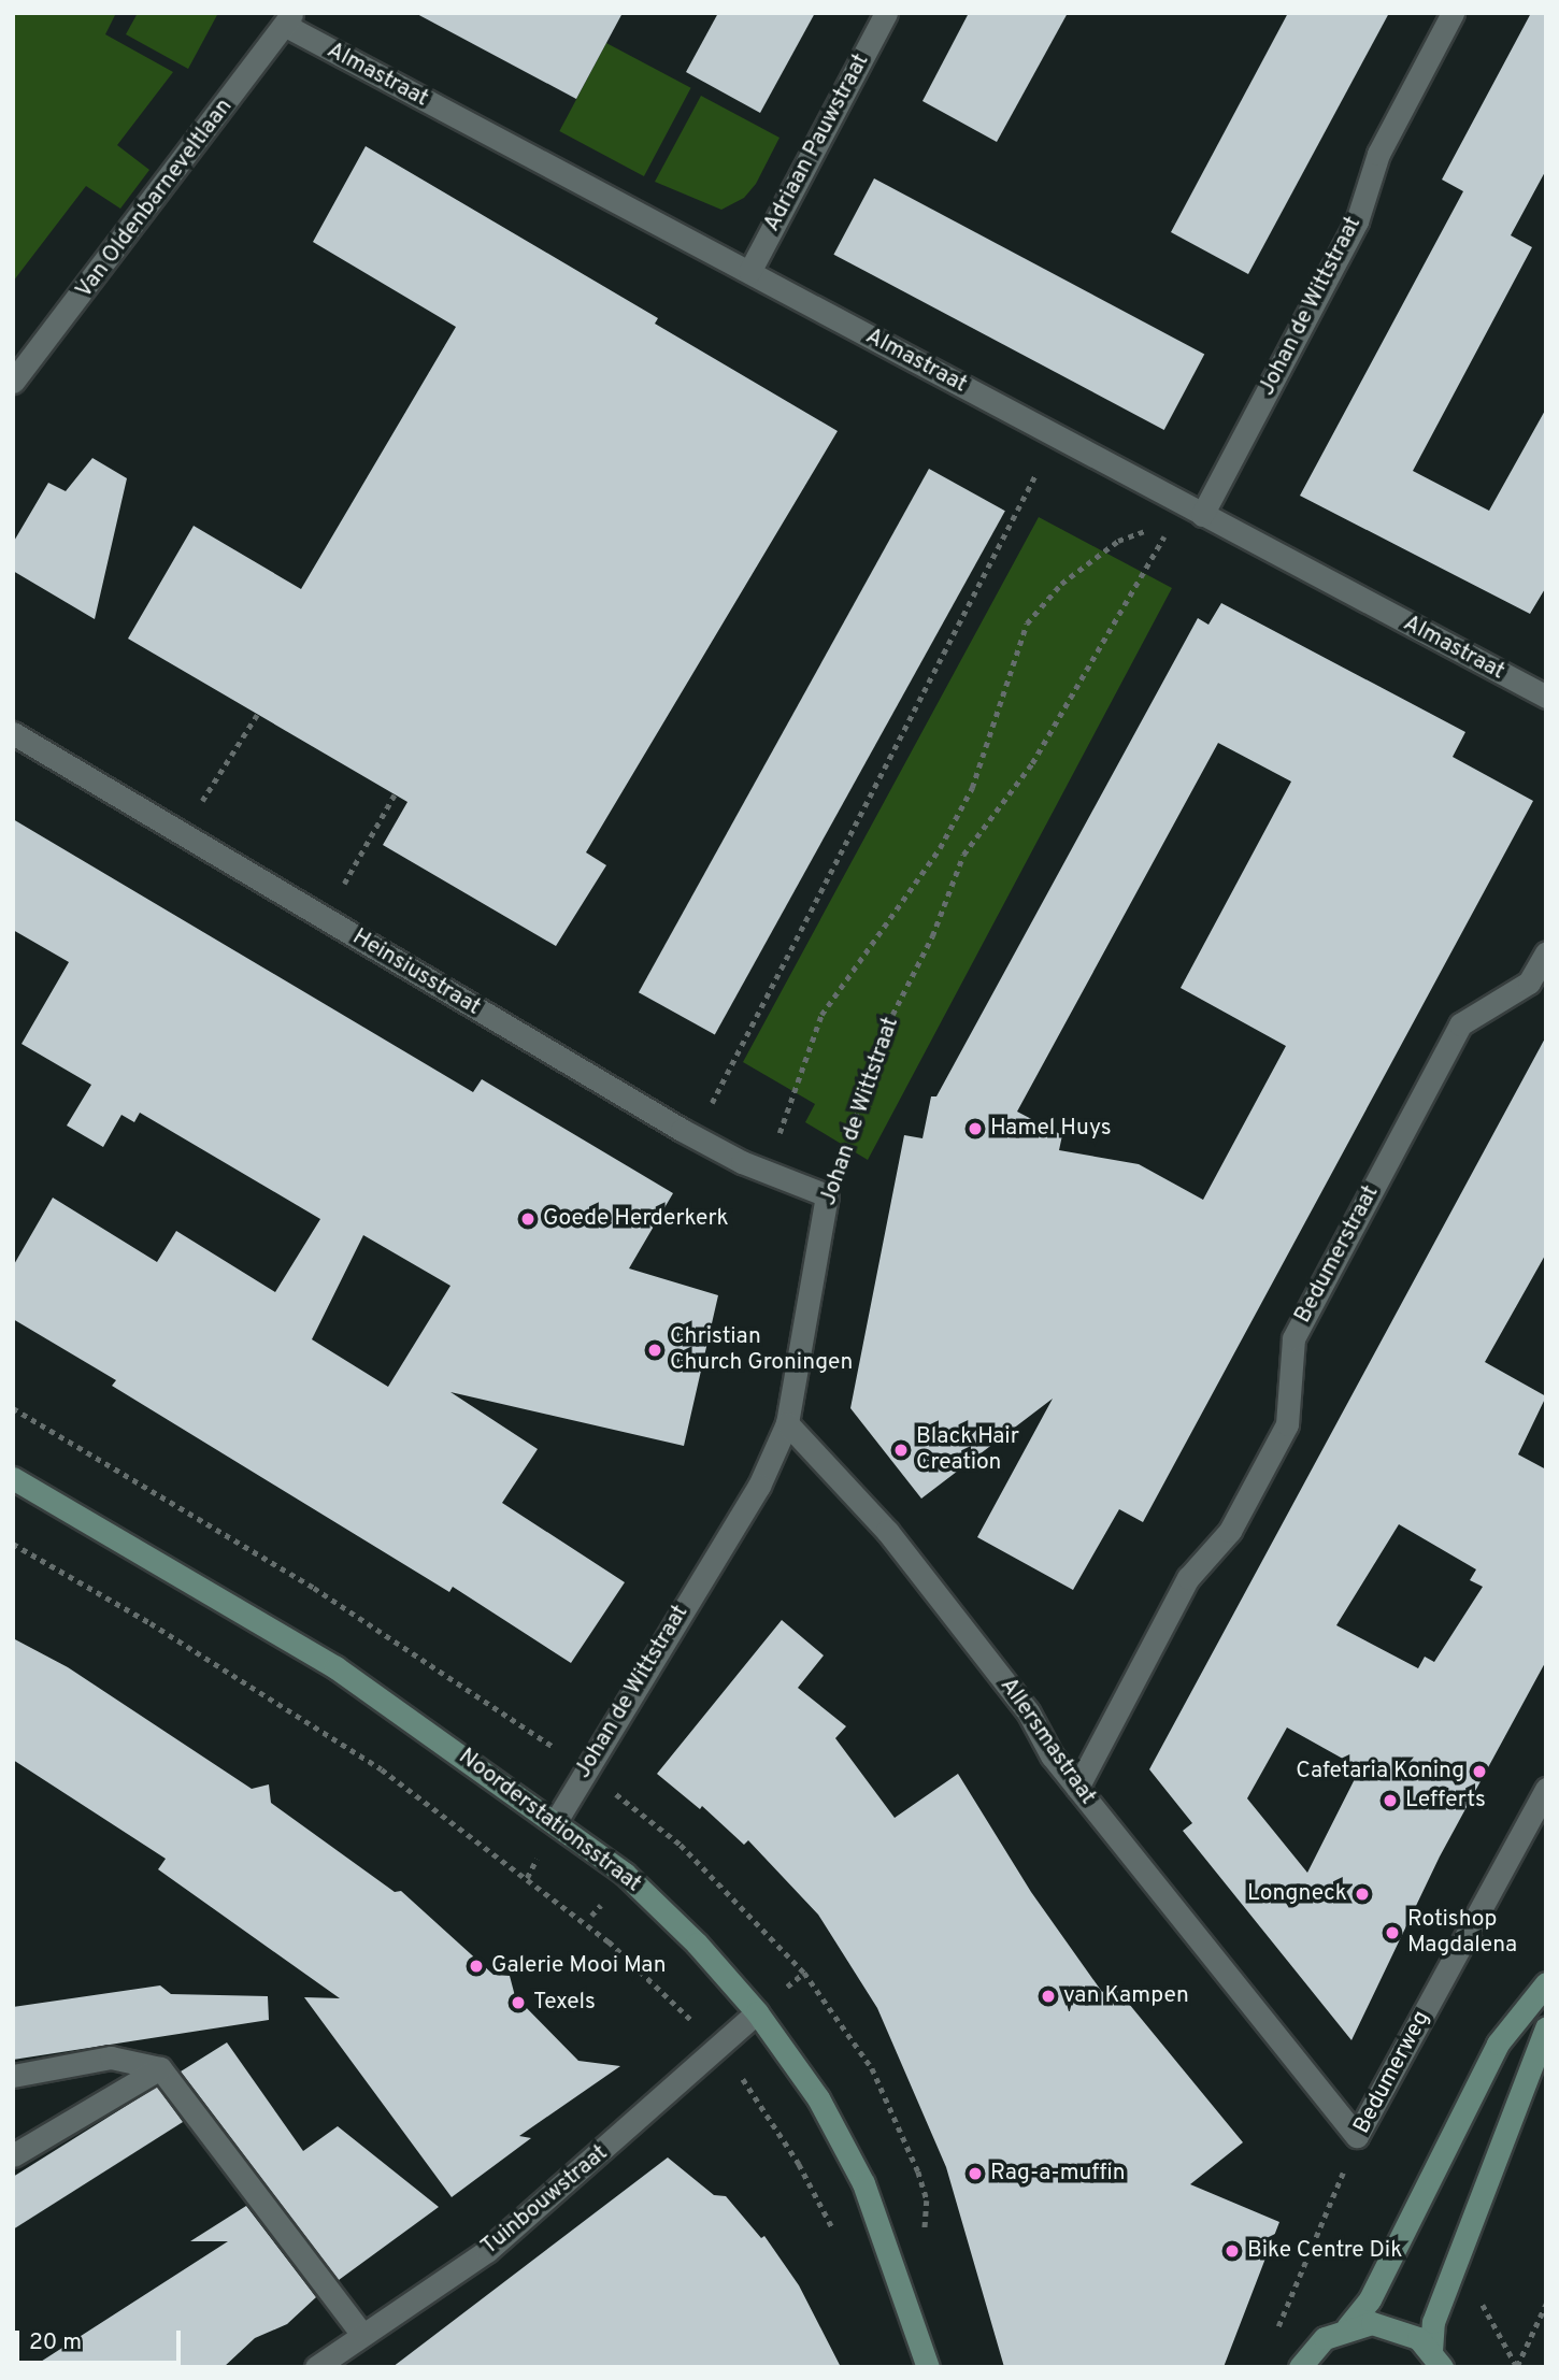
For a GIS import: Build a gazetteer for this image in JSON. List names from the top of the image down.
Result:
{
  "streets": {
    "street": [
      "Almastraat",
      "Adriaan Pauwstraat",
      "Van Oldenbarneveltlaan",
      "Johan de Wittstraat",
      "Heinsiusstraat",
      "Bedumerstraat",
      "Allersmastraat",
      "Noorderstationsstraat",
      "Bedumerweg",
      "Tuinbouwstraat"
    ]
  },
  "crossings": [
    ["Almastraat", "Adriaan Pauwstraat"],
    ["Almastraat", "Van Oldenbarneveltlaan"],
    ["Almastraat", "Johan de Wittstraat"],
    ["Johan de Wittstraat", "Heinsiusstraat"],
    ["Johan de Wittstraat", "Allersmastraat"],
    ["Johan de Wittstraat", "Noorderstationsstraat"],
    ["Bedumerstraat", "Allersmastraat"],
    ["Allersmastraat", "Bedumerweg"],
    ["Noorderstationsstraat", "Tuinbouwstraat"]
  ],
  "places": [
    "Hamel Huys",
    "Goede Herderkerk",
    "Christian Church Groningen",
    "Black Hair Creation",
    "Cafetaria Koning",
    "Lefferts",
    "Longneck",
    "Rotishop Magdalena",
    "Galerie Mooi Man",
    "van Kampen",
    "Texels",
    "Rag-a-muffin",
    "Bike Centre Dik"
  ],
  "scale_bar": "20 m"
}
